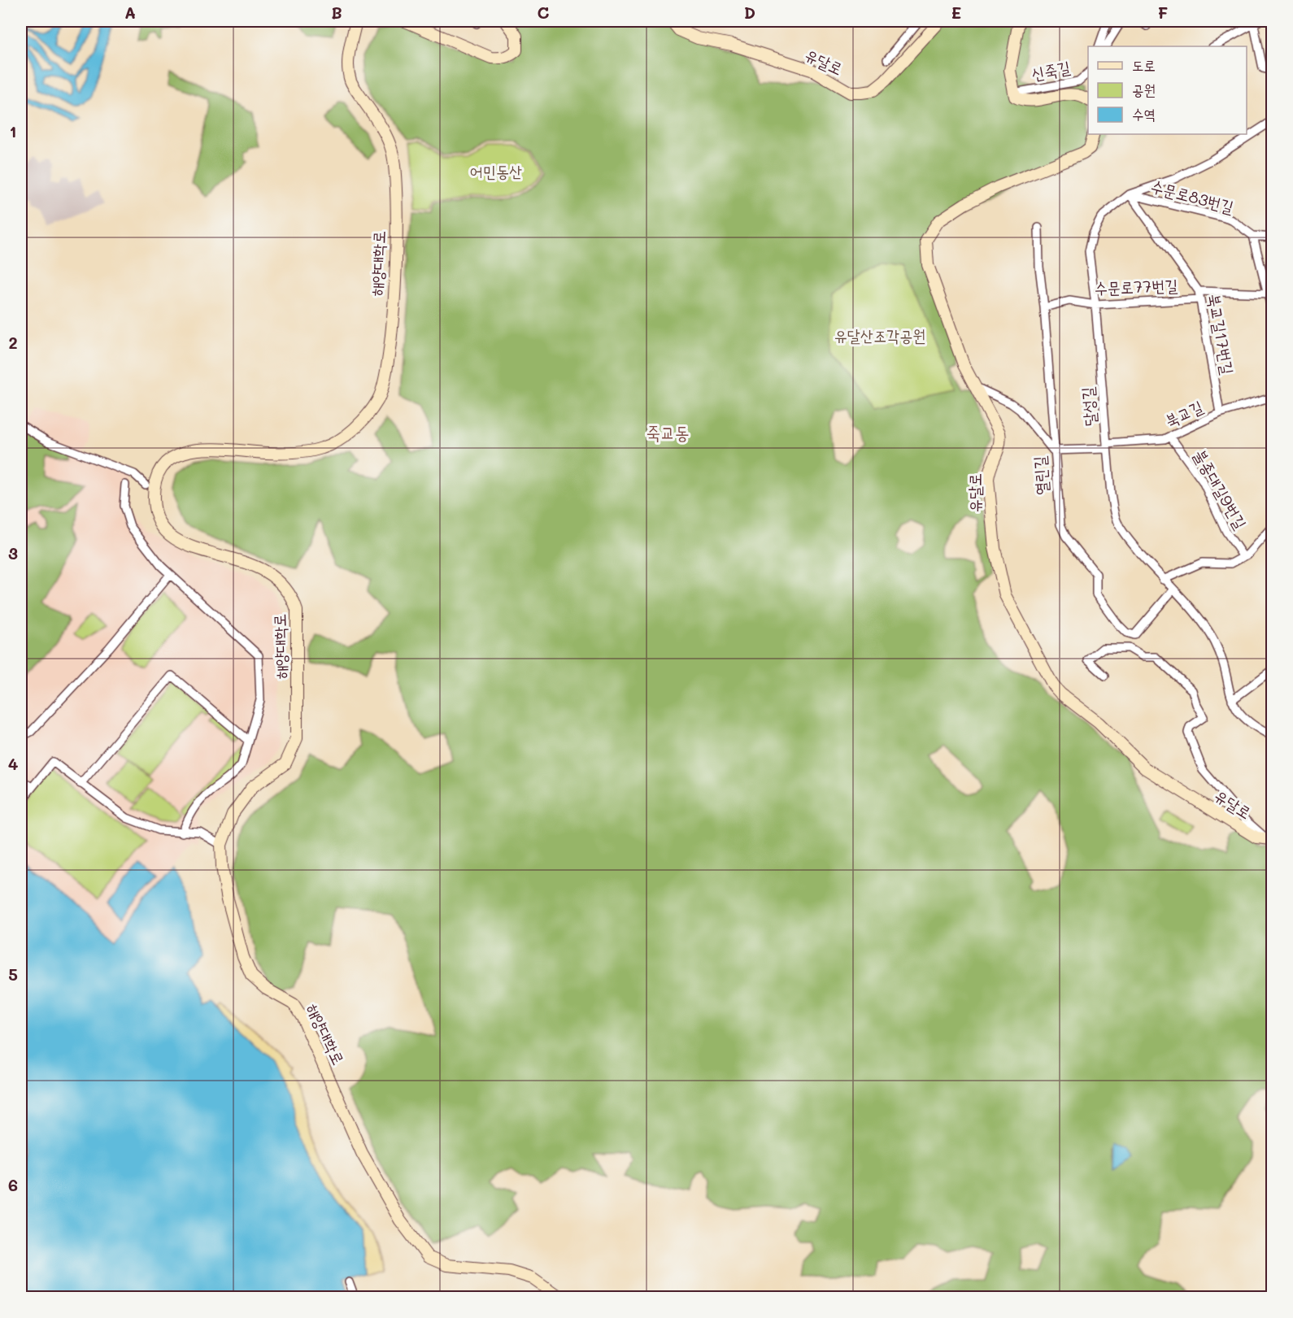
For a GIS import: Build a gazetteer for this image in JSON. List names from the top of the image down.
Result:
{
  "streets": {
    "street": [
      "유달로",
      "신죽길",
      "수문로83번길",
      "해양대학로",
      "수문로77번길",
      "북교길17번길",
      "달성길",
      "북교길",
      "열린길",
      "불종대길9번길"
    ]
  },
  "crossings": [
    ["수문로83번길", "북교길17번길"],
    ["수문로83번길", "달성길"],
    ["수문로77번길", "북교길17번길"],
    ["수문로77번길", "달성길"],
    ["수문로77번길", "열린길"],
    ["북교길17번길", "달성길"],
    ["북교길17번길", "북교길"],
    ["달성길", "북교길"],
    ["달성길", "열린길"],
    ["북교길", "열린길"],
    ["북교길", "불종대길9번길"]
  ],
  "districts": ["죽교동"],
  "parks": ["어민동산", "유달산조각공원"],
  "legend": ["도로", "공원", "수역"],
  "grid": {
    "columns": [
      "A",
      "B",
      "C",
      "D",
      "E",
      "F"
    ],
    "rows": [
      "1",
      "2",
      "3",
      "4",
      "5",
      "6"
    ]
  }
}
